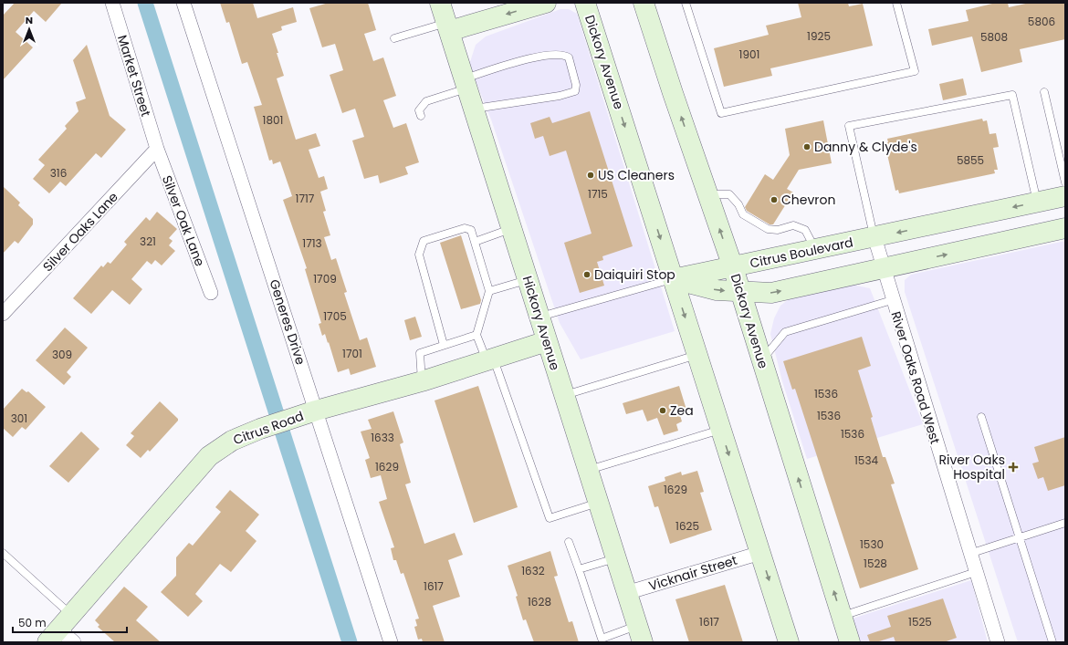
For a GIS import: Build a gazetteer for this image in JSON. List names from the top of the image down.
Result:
{
  "streets": {
    "main road": [
      "Dickory Avenue",
      "Citrus Boulevard",
      "Hickory Avenue",
      "Citrus Road"
    ],
    "street": [
      "Market Street",
      "Silver Oak Lane",
      "Silver Oaks Lane",
      "Generes Drive",
      "River Oaks Road West",
      "Vicknair Street"
    ]
  },
  "crossings": [
    ["Dickory Avenue", "Citrus Boulevard"],
    ["Dickory Avenue", "Vicknair Street"],
    ["Market Street", "Silver Oak Lane"],
    ["Market Street", "Silver Oaks Lane"],
    ["Silver Oak Lane", "Silver Oaks Lane"],
    ["Citrus Boulevard", "River Oaks Road West"],
    ["Generes Drive", "Citrus Road"],
    ["Hickory Avenue", "Citrus Road"],
    ["Hickory Avenue", "Vicknair Street"]
  ],
  "places": {
    "other": [
      "Danny & Clyde's",
      "US Cleaners",
      "Chevron",
      "Daiquiri Stop",
      "Zea"
    ],
    "health": ["River Oaks Hospital"]
  },
  "house_numbers": [
    "5806",
    "1925",
    "5808",
    "1901",
    "1801",
    "5855",
    "316",
    "1715",
    "1717",
    "321",
    "1713",
    "1709",
    "1705",
    "1701",
    "309",
    "1536",
    "1536",
    "301",
    "1536",
    "1633",
    "1534",
    "1629",
    "1629",
    "1625",
    "1530",
    "1528",
    "1632",
    "1617",
    "1628",
    "1617",
    "1525"
  ],
  "scale_bar": "50 m",
  "north": "top"
}
